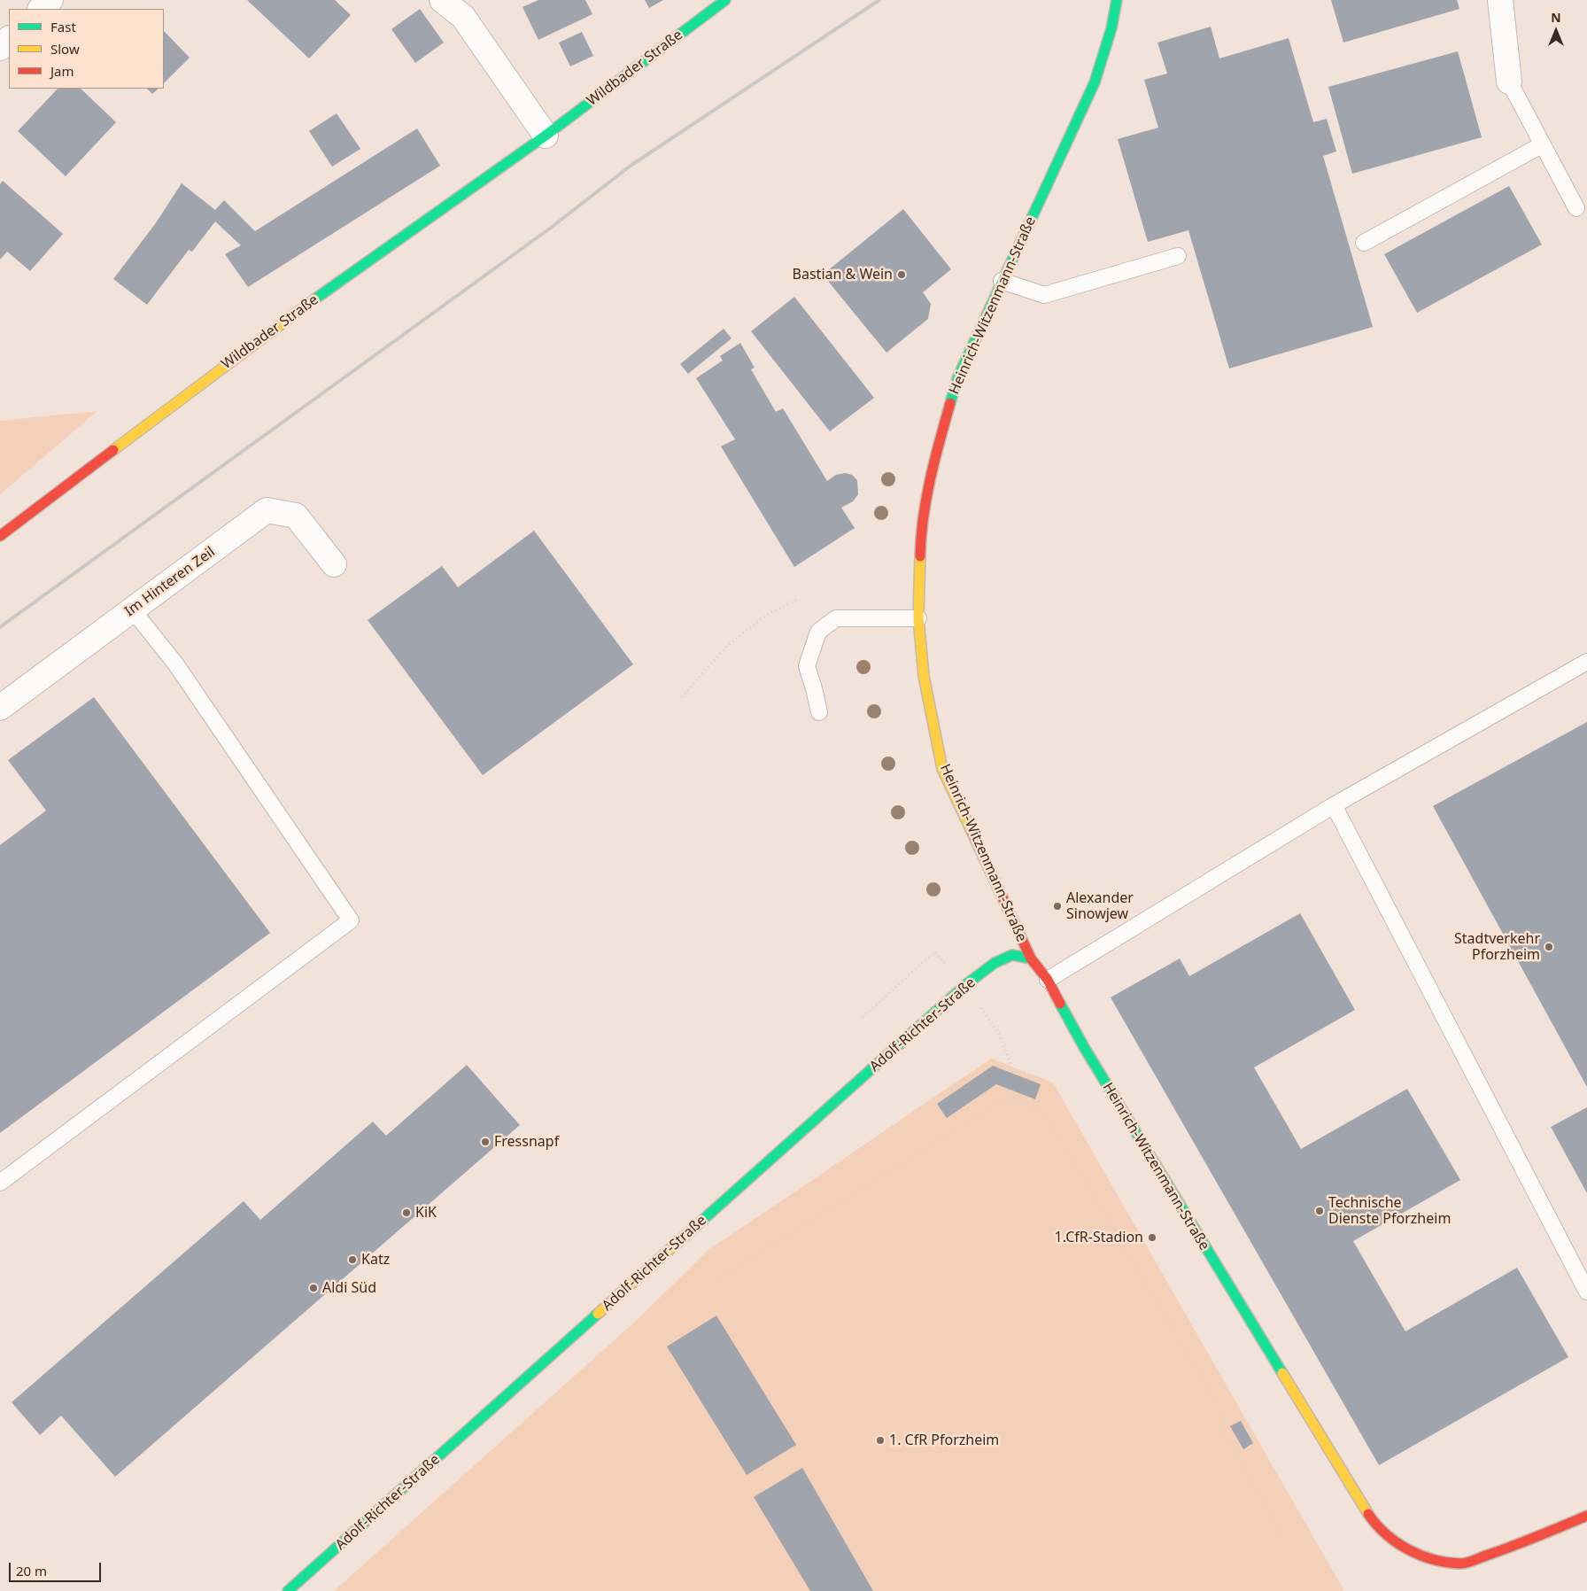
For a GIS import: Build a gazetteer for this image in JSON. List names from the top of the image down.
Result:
{
  "streets": {
    "street": [
      "Wildbader Straße",
      "Heinrich-Witzenmann-Straße",
      "Im Hinteren Zeil",
      "Adolf-Richter-Straße"
    ]
  },
  "crossings": [
    ["Heinrich-Witzenmann-Straße", "Adolf-Richter-Straße"]
  ],
  "places": [
    "Bastian & Wein",
    "Alexander Sinowjew",
    "Stadtverkehr Pforzheim",
    "Fressnapf",
    "Technische Dienste Pforzheim",
    "KiK",
    "1.CfR-Stadion",
    "Katz",
    "Aldi Süd",
    "1. CfR Pforzheim"
  ],
  "legend": ["Fast", "Slow", "Jam"],
  "scale_bar": "20 m",
  "north": "top"
}
